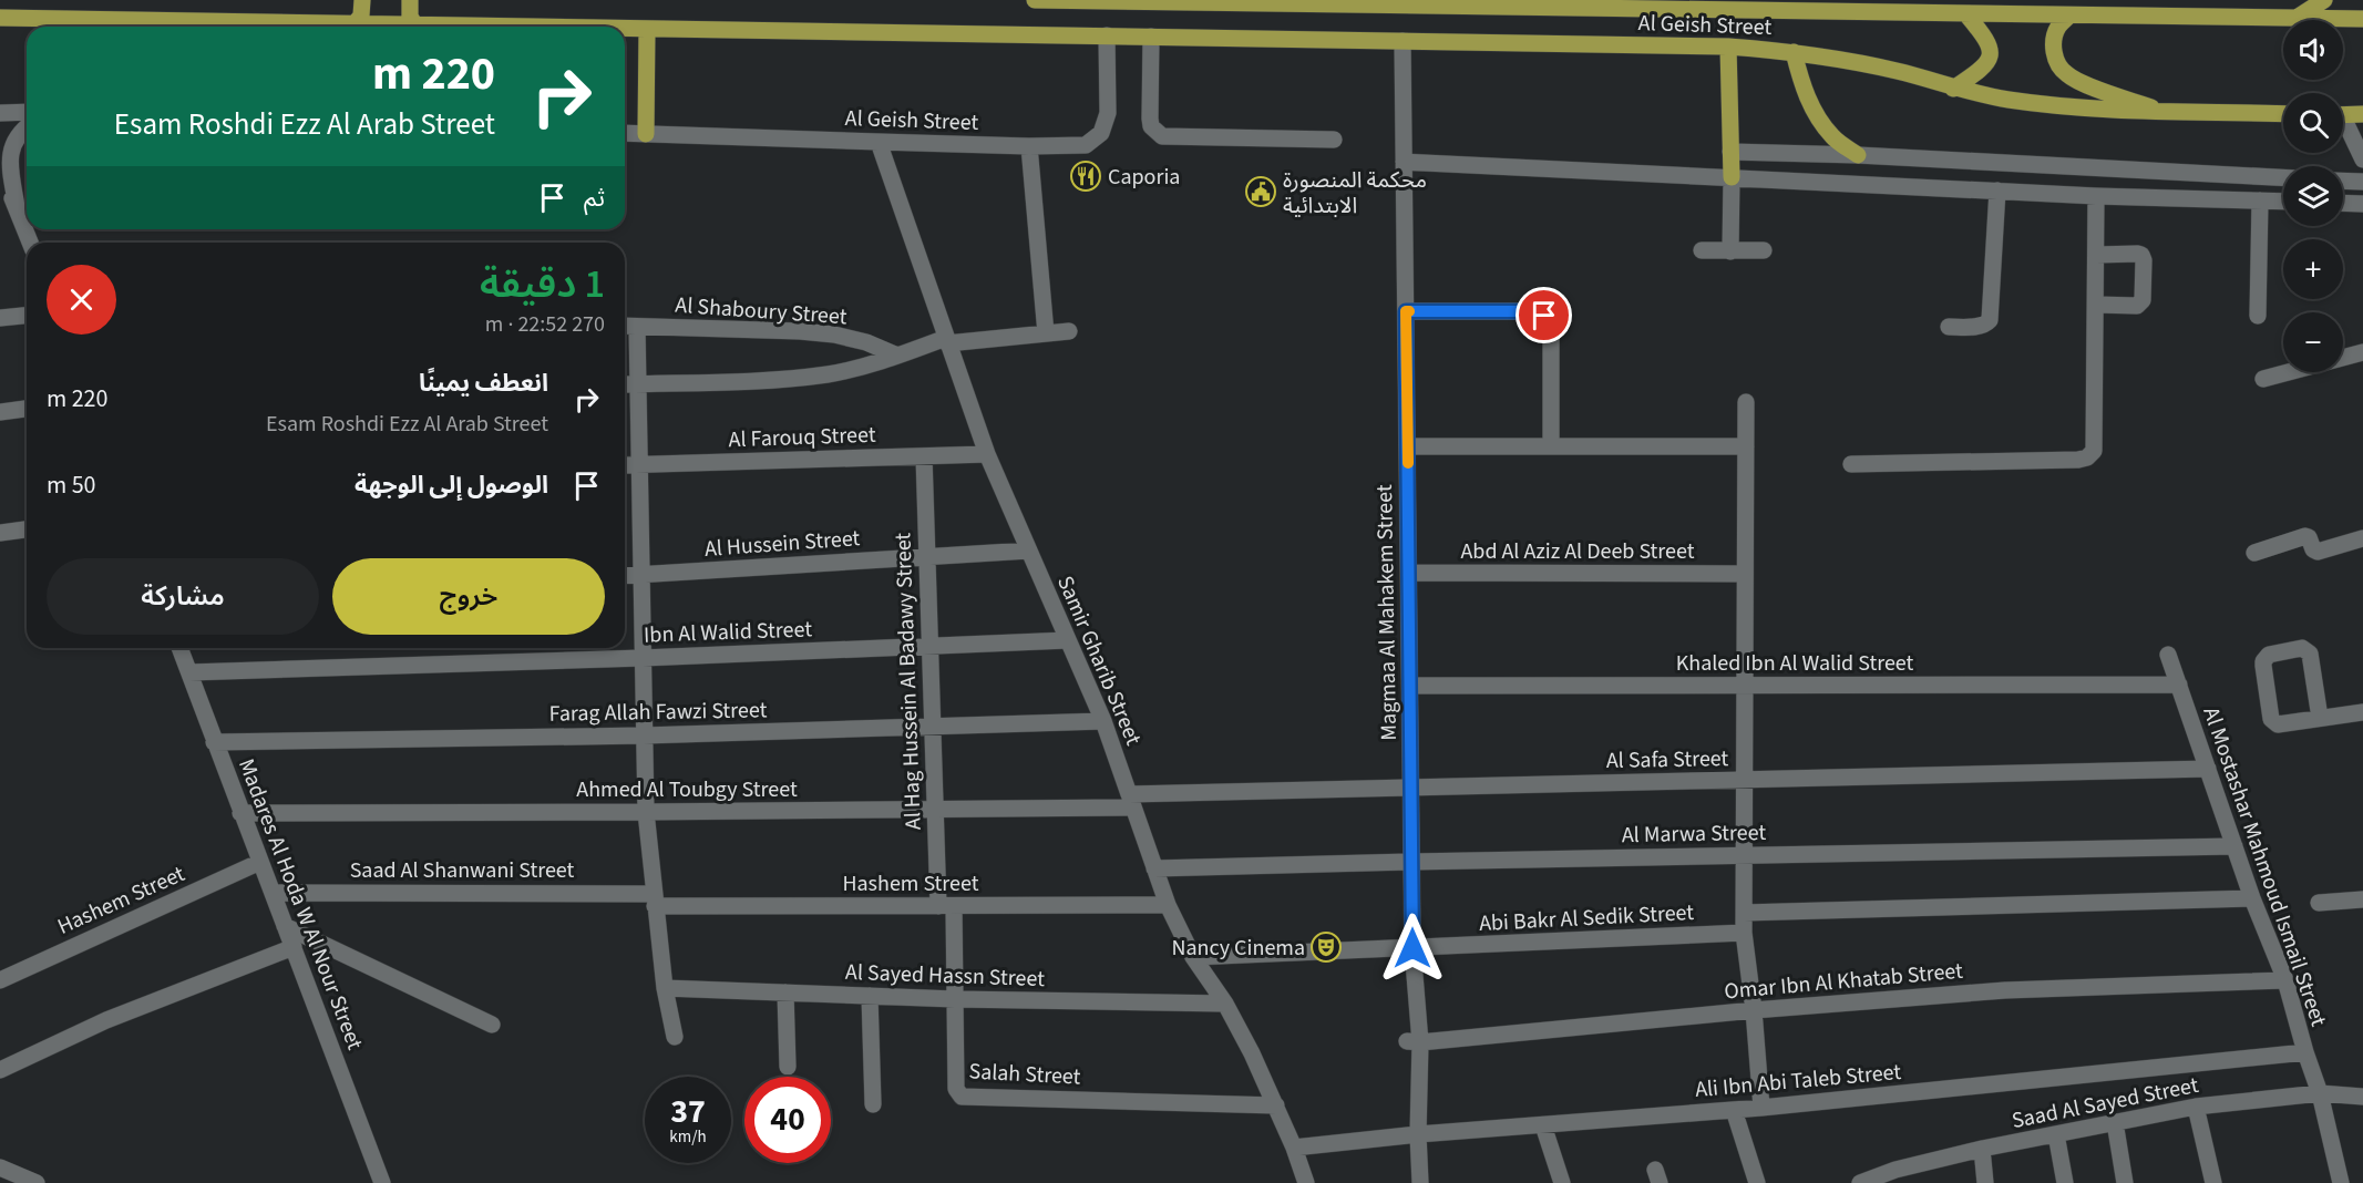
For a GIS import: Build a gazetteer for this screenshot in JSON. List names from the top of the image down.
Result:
{
  "streets": {
    "main road": ["Al Geish Street"],
    "street": [
      "Al Shaboury Street",
      "Al Farouq Street",
      "Al Hussein Street",
      "Abd Al Aziz Al Deeb Street",
      "Magmaa Al Mahakem Street",
      "Ibn Al Walid Street",
      "Samir Gharib Street",
      "Khaled Ibn Al Walid Street",
      "Al Hag Hussein Al Badawy Street",
      "Farag Allah Fawzi Street",
      "Al Safa Street",
      "Ahmed Al Toubgy Street",
      "Al Marwa Street",
      "Al Mostashar Mahmoud Ismail Street",
      "Saad Al Shanwani Street",
      "Hashem Street",
      "Madares Al Hoda W Al Nour Street",
      "Abi Bakr Al Sedik Street",
      "Al Sayed Hassn Street",
      "Omar Ibn Al Khatab Street",
      "Salah Street",
      "Ali Ibn Abi Taleb Street",
      "Saad Al Sayed Street"
    ]
  },
  "crossings": [
    ["Al Geish Street", "Magmaa Al Mahakem Street"],
    ["Al Geish Street", "Samir Gharib Street"],
    ["Al Farouq Street", "Samir Gharib Street"],
    ["Al Farouq Street", "Al Hag Hussein Al Badawy Street"],
    ["Al Hussein Street", "Samir Gharib Street"],
    ["Al Hussein Street", "Al Hag Hussein Al Badawy Street"],
    ["Abd Al Aziz Al Deeb Street", "Magmaa Al Mahakem Street"],
    ["Magmaa Al Mahakem Street", "Khaled Ibn Al Walid Street"],
    ["Magmaa Al Mahakem Street", "Al Safa Street"],
    ["Magmaa Al Mahakem Street", "Al Marwa Street"],
    ["Magmaa Al Mahakem Street", "Abi Bakr Al Sedik Street"],
    ["Magmaa Al Mahakem Street", "Omar Ibn Al Khatab Street"],
    ["Magmaa Al Mahakem Street", "Ali Ibn Abi Taleb Street"],
    ["Ibn Al Walid Street", "Samir Gharib Street"],
    ["Ibn Al Walid Street", "Al Hag Hussein Al Badawy Street"],
    ["Ibn Al Walid Street", "Madares Al Hoda W Al Nour Street"],
    ["Samir Gharib Street", "Farag Allah Fawzi Street"],
    ["Samir Gharib Street", "Al Safa Street"],
    ["Samir Gharib Street", "Ahmed Al Toubgy Street"],
    ["Samir Gharib Street", "Al Marwa Street"],
    ["Samir Gharib Street", "Hashem Street"],
    ["Samir Gharib Street", "Abi Bakr Al Sedik Street"],
    ["Samir Gharib Street", "Al Sayed Hassn Street"],
    ["Samir Gharib Street", "Salah Street"],
    ["Samir Gharib Street", "Ali Ibn Abi Taleb Street"],
    ["Khaled Ibn Al Walid Street", "Al Mostashar Mahmoud Ismail Street"],
    ["Al Hag Hussein Al Badawy Street", "Farag Allah Fawzi Street"],
    ["Al Hag Hussein Al Badawy Street", "Ahmed Al Toubgy Street"],
    ["Al Hag Hussein Al Badawy Street", "Hashem Street"],
    ["Al Hag Hussein Al Badawy Street", "Salah Street"],
    ["Farag Allah Fawzi Street", "Madares Al Hoda W Al Nour Street"],
    ["Al Safa Street", "Ahmed Al Toubgy Street"],
    ["Al Safa Street", "Al Mostashar Mahmoud Ismail Street"],
    ["Ahmed Al Toubgy Street", "Madares Al Hoda W Al Nour Street"],
    ["Al Marwa Street", "Al Mostashar Mahmoud Ismail Street"],
    ["Al Mostashar Mahmoud Ismail Street", "Omar Ibn Al Khatab Street"],
    ["Al Mostashar Mahmoud Ismail Street", "Ali Ibn Abi Taleb Street"],
    ["Al Mostashar Mahmoud Ismail Street", "Saad Al Sayed Street"],
    ["Saad Al Shanwani Street", "Hashem Street"],
    ["Saad Al Shanwani Street", "Madares Al Hoda W Al Nour Street"],
    ["Hashem Street", "Madares Al Hoda W Al Nour Street"],
    ["Hashem Street", "Salah Street"],
    ["Al Sayed Hassn Street", "Salah Street"]
  ],
  "places": {
    "restaurant": ["Caporia"],
    "public building": ["محكمة المنصورة الابتدائية"],
    "theatre": ["Nancy Cinema"]
  },
  "page": {
    "map_buttons": ["+", "−"],
    "turn": ["220 m", "Esam Roshdi Ezz Al Arab Street"],
    "then": "ثم",
    "heading": ["1 دقيقة", "270 m · 22:52"],
    "list": [
      {
        "name": "انعطف يمينًا",
        "note": "Esam Roshdi Ezz Al Arab Street",
        "value": "220 m"
      },
      {
        "name": "الوصول إلى الوجهة",
        "value": "50 m"
      }
    ],
    "buttons": ["خروج", "مشاركة"],
    "speed": "37 km/h",
    "limit": "40"
  }
}
